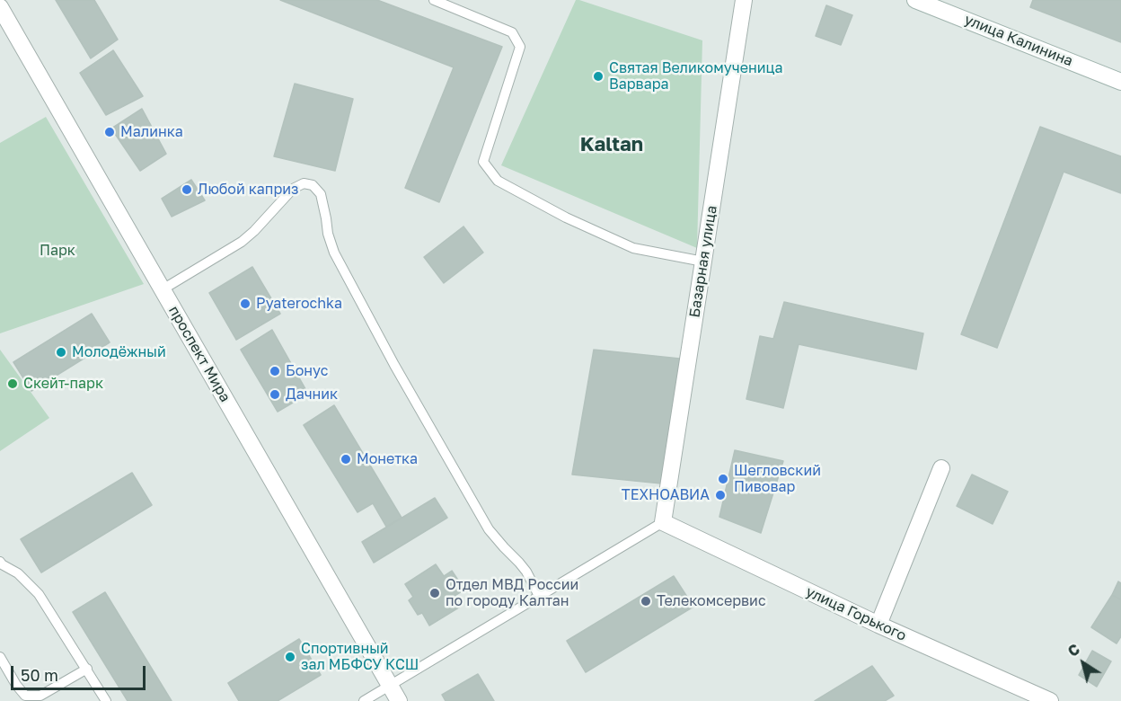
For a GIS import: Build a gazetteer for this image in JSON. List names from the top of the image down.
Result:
{
  "streets": {
    "street": [
      "улица Калинина",
      "Базарная улица",
      "проспект Мира",
      "улица Горького"
    ]
  },
  "crossings": [
    ["Базарная улица", "улица Горького"]
  ],
  "districts": ["Kaltan"],
  "parks": ["Парк"],
  "places": [
    "Святая Великомученица Варвара",
    "Малинка",
    "Любой каприз",
    "Pyaterochka",
    "Молодёжный",
    "Бонус",
    "Скейт-парк",
    "Дачник",
    "Монетка",
    "Шегловский Пивовар",
    "ТЕХНОАВИА",
    "Отдел МВД России по городу Калтан",
    "Телекомсервис",
    "Спортивный зал МБФСУ КСШ"
  ],
  "scale_bar": "50 m",
  "north": "top left"
}
